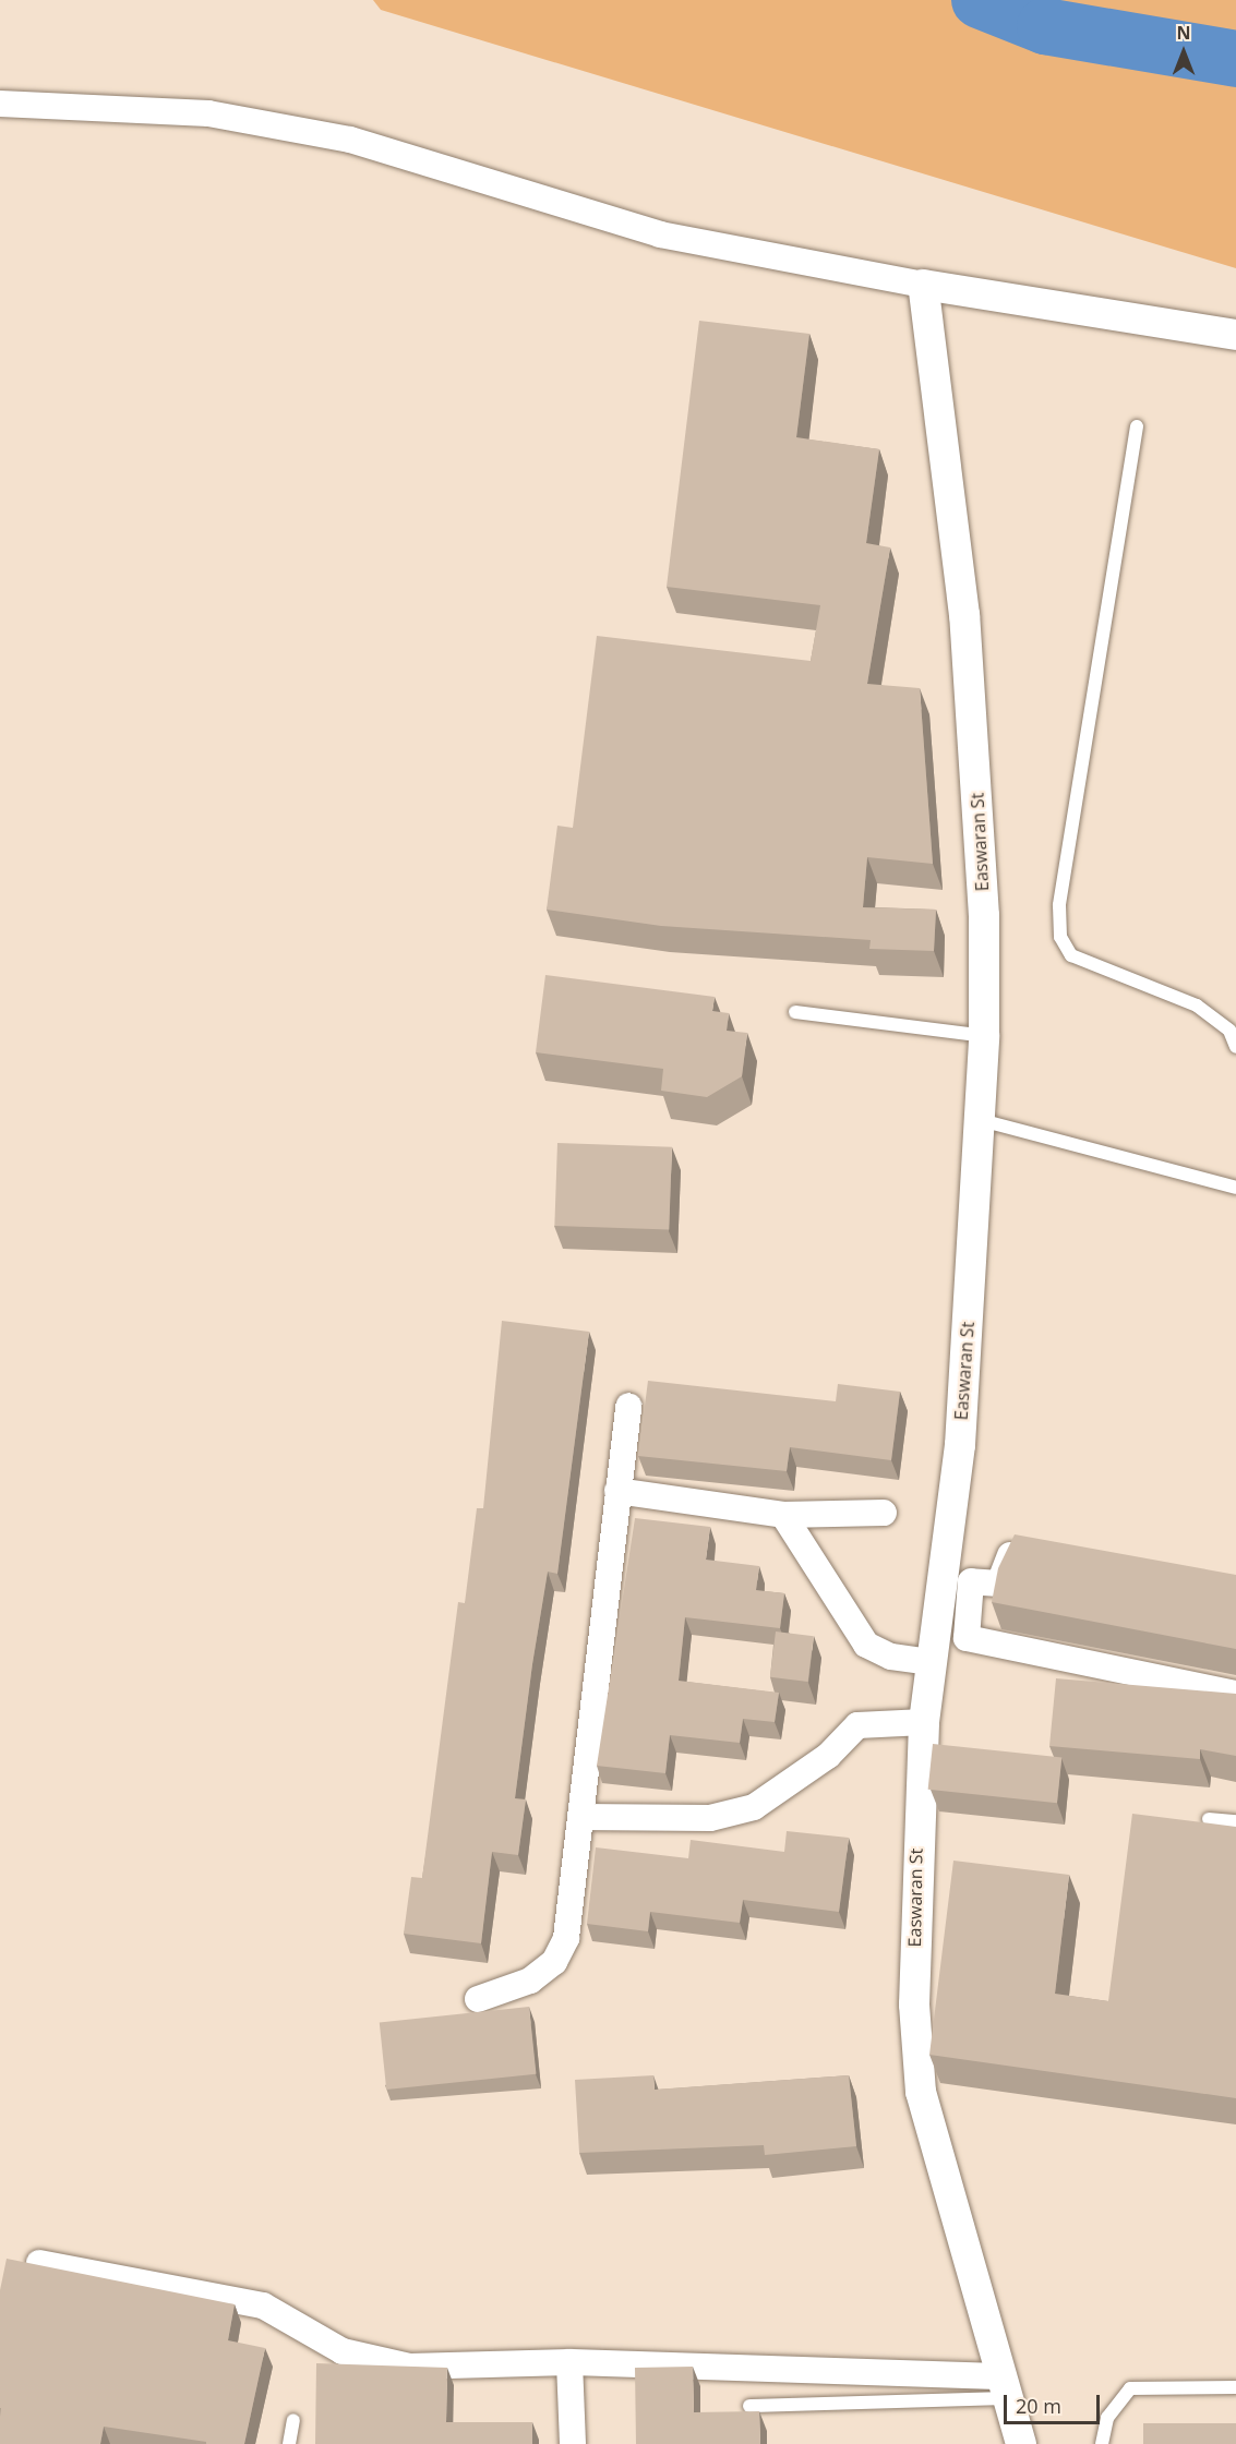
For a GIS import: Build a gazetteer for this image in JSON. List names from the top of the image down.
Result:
{
  "streets": {
    "street": ["Easwaran St"]
  },
  "scale_bar": "20 m",
  "north": "top"
}
